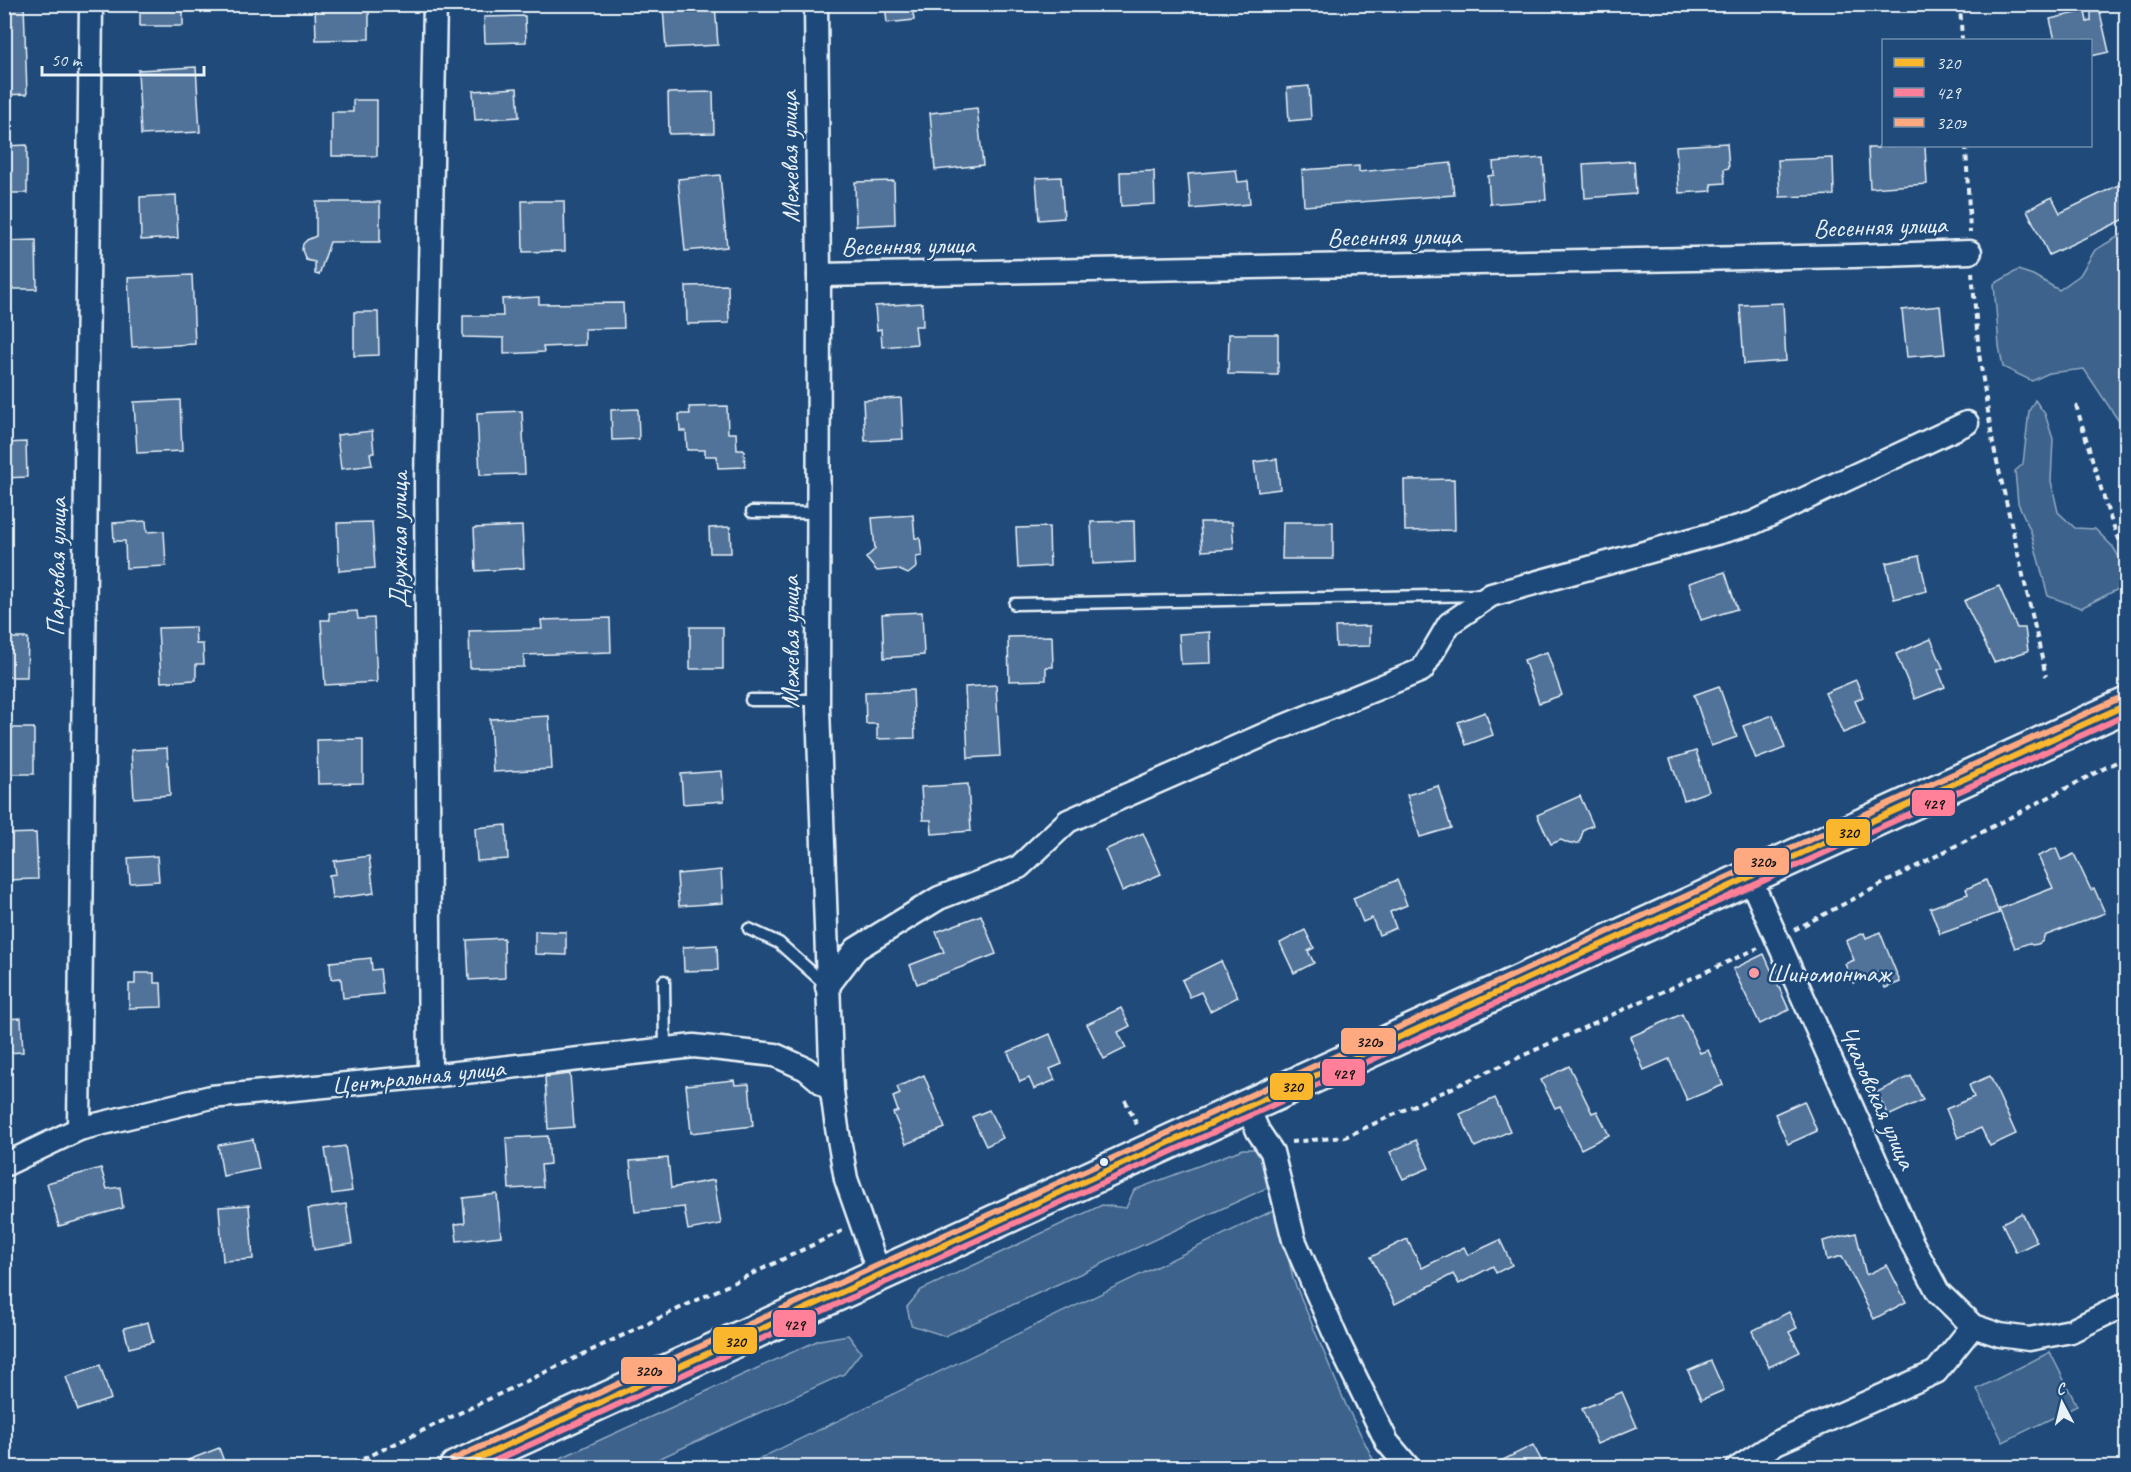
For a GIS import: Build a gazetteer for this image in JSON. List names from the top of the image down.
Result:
{
  "streets": {
    "street": [
      "Межевая улица",
      "Весенняя улица",
      "Дружная улица",
      "Парковая улица",
      "Центральная улица",
      "Чкаловская улица"
    ]
  },
  "crossings": [
    ["Межевая улица", "Весенняя улица"],
    ["Межевая улица", "Центральная улица"],
    ["Дружная улица", "Центральная улица"],
    ["Парковая улица", "Центральная улица"]
  ],
  "places": ["Шиномонтаж"],
  "lines": ["transit line 320э", "transit line 320", "transit line 429"],
  "legend": ["320", "429", "320э"],
  "scale_bar": "50 m",
  "north": "top"
}
